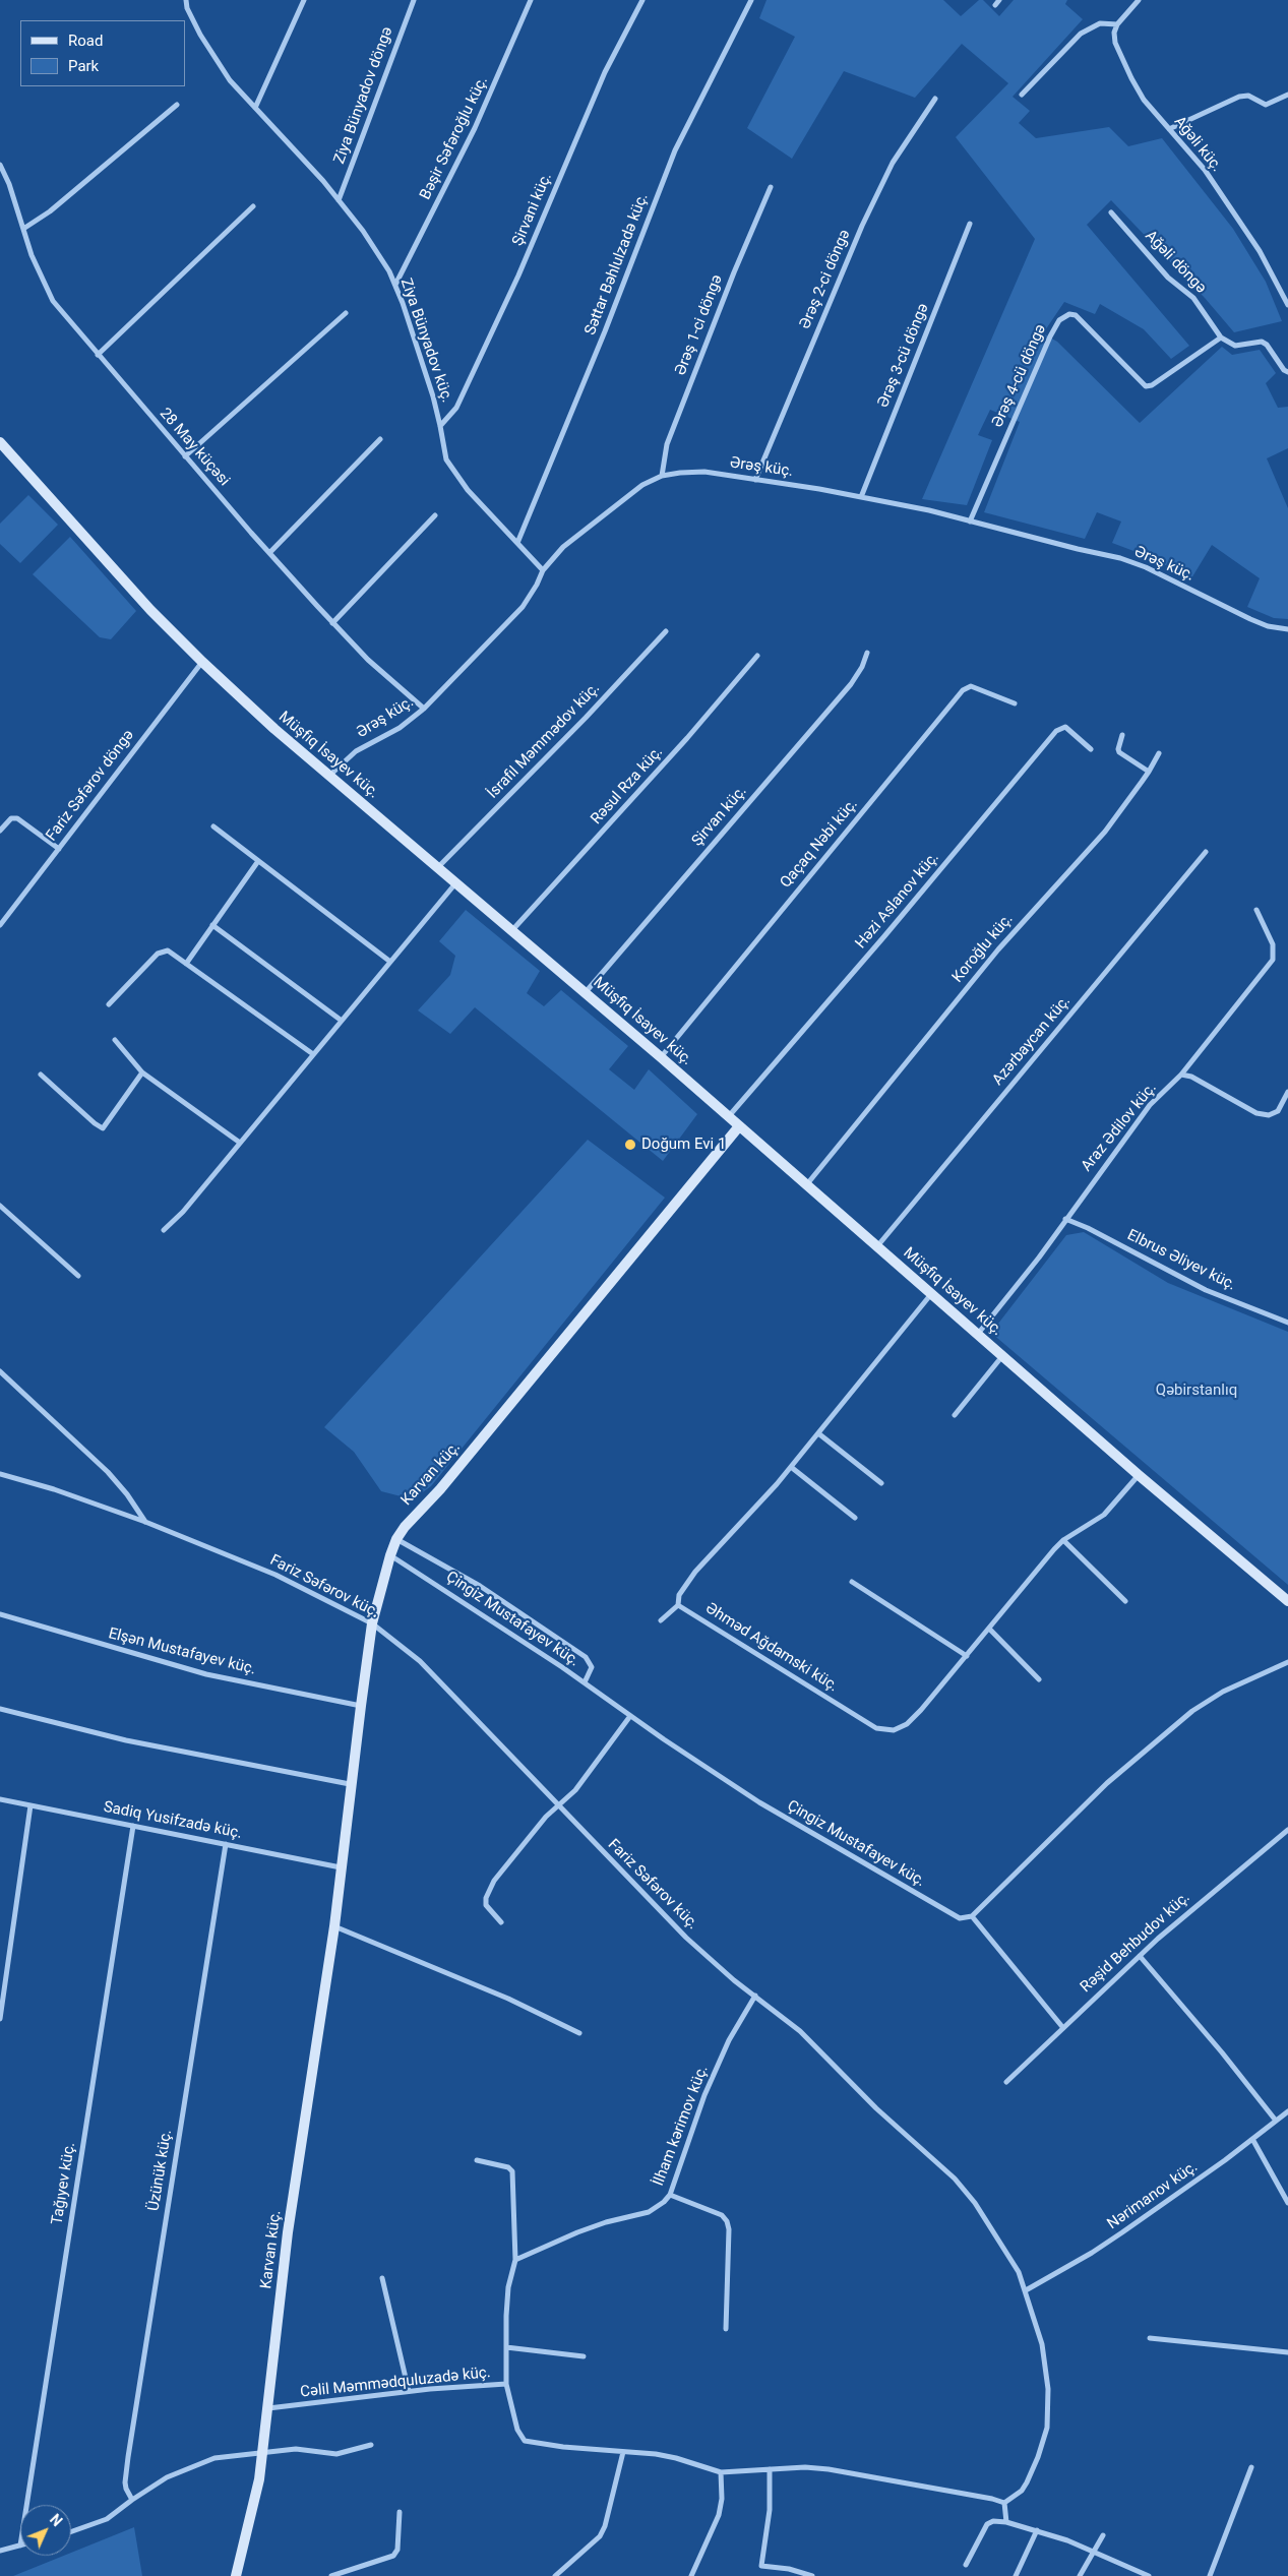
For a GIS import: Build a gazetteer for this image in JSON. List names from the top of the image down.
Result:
{
  "streets": {
    "street": [
      "Ziya Bünyadov döngə",
      "Bəşir Səfəroğlu küç.",
      "Ağəli küç.",
      "Şirvani küç.",
      "Ağəli döngə",
      "Səttar Bəhlulzadə küç.",
      "Ərəş 2-ci döngə",
      "Ərəş 1-ci döngə",
      "Ziya Bünyadov küç.",
      "Ərəş 3-cü döngə",
      "Ərəş 4-cü döngə",
      "28 May küçəsi",
      "Ərəş küç.",
      "İsrafil Məmmədov küç.",
      "Müşfiq İsayev küç.",
      "Fariz Səfərov döngə",
      "Rəsul Rza küç.",
      "Şirvan küç.",
      "Qaçaq Nəbi küç.",
      "Həzi Aslanov küç.",
      "Koroğlu küç.",
      "Azərbaycan küç.",
      "Araz Ədilov küç.",
      "Elbrus Əliyev küç.",
      "Karvan küç.",
      "Fariz Səfərov küç.",
      "Çingiz Mustafayev küç.",
      "Əhməd Ağdamski küç.",
      "Elşən Mustafayev küç.",
      "Sadiq Yusifzadə küç.",
      "Rəşid Behbudov küç.",
      "İlham kərimov küç.",
      "Üzünük küç.",
      "Tağıyev küç.",
      "Nərimanov küç.",
      "Cəlil Məmmədquluzadə küç."
    ]
  },
  "crossings": [
    ["Ziya Bünyadov döngə", "Ziya Bünyadov küç."],
    ["Bəşir Səfəroğlu küç.", "Ziya Bünyadov küç."],
    ["Şirvani küç.", "Ziya Bünyadov küç."],
    ["Ağəli döngə", "Ərəş 4-cü döngə"],
    ["Səttar Bəhlulzadə küç.", "Ziya Bünyadov küç."],
    ["Ərəş 2-ci döngə", "Ərəş küç."],
    ["Ərəş 1-ci döngə", "Ərəş küç."],
    ["Ziya Bünyadov küç.", "Ərəş küç."],
    ["Ərəş 3-cü döngə", "Ərəş küç."],
    ["Ərəş 4-cü döngə", "Ərəş küç."],
    ["28 May küçəsi", "Ərəş küç."],
    ["Ərəş küç.", "Müşfiq İsayev küç."],
    ["İsrafil Məmmədov küç.", "Müşfiq İsayev küç."],
    ["Müşfiq İsayev küç.", "Fariz Səfərov döngə"],
    ["Müşfiq İsayev küç.", "Rəsul Rza küç."],
    ["Müşfiq İsayev küç.", "Şirvan küç."],
    ["Müşfiq İsayev küç.", "Qaçaq Nəbi küç."],
    ["Müşfiq İsayev küç.", "Həzi Aslanov küç."],
    ["Müşfiq İsayev küç.", "Koroğlu küç."],
    ["Müşfiq İsayev küç.", "Azərbaycan küç."],
    ["Müşfiq İsayev küç.", "Araz Ədilov küç."],
    ["Müşfiq İsayev küç.", "Karvan küç."],
    ["Müşfiq İsayev küç.", "Əhməd Ağdamski küç."],
    ["Araz Ədilov küç.", "Elbrus Əliyev küç."],
    ["Karvan küç.", "Fariz Səfərov küç."],
    ["Karvan küç.", "Çingiz Mustafayev küç."],
    ["Karvan küç.", "Elşən Mustafayev küç."],
    ["Karvan küç.", "Sadiq Yusifzadə küç."],
    ["Karvan küç.", "Cəlil Məmmədquluzadə küç."],
    ["Fariz Səfərov küç.", "İlham kərimov küç."],
    ["Fariz Səfərov küç.", "Nərimanov küç."],
    ["Fariz Səfərov küç.", "Cəlil Məmmədquluzadə küç."],
    ["Sadiq Yusifzadə küç.", "Üzünük küç."],
    ["Sadiq Yusifzadə küç.", "Tağıyev küç."]
  ],
  "parks": ["Qəbirstanlıq"],
  "places": ["Doğum Evi 1"],
  "legend": ["Road", "Park"],
  "north": "top right"
}
